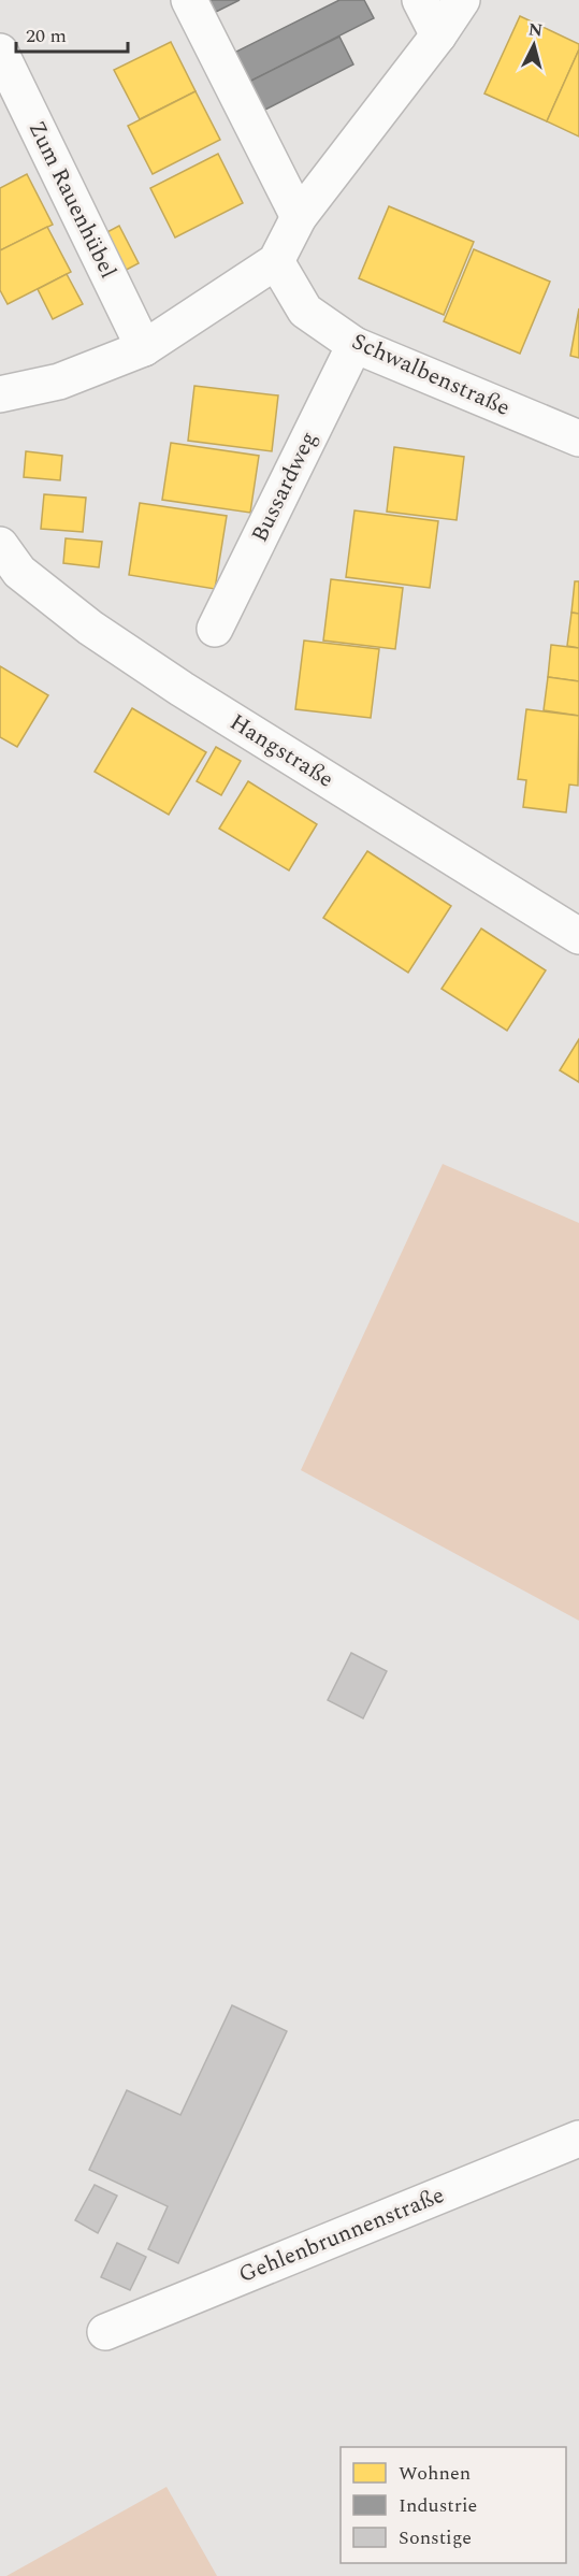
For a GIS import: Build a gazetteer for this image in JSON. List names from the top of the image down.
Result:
{
  "streets": {
    "street": [
      "Zum Rauenhübel",
      "Schwalbenstraße",
      "Bussardweg",
      "Hangstraße",
      "Gehlenbrunnenstraße"
    ]
  },
  "crossings": [
    ["Schwalbenstraße", "Bussardweg"]
  ],
  "legend": ["Wohnen", "Industrie", "Sonstige"],
  "scale_bar": "20 m",
  "north": "top"
}
